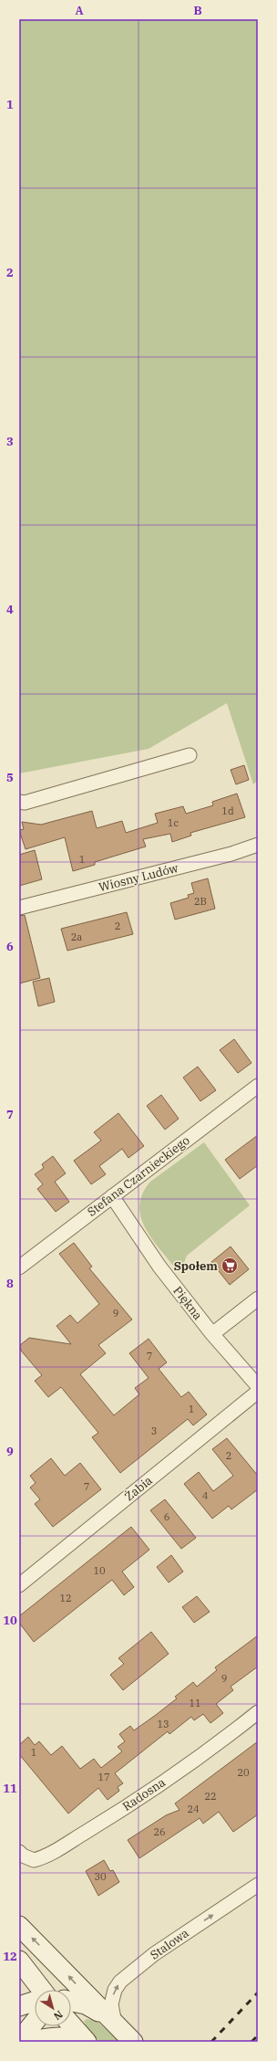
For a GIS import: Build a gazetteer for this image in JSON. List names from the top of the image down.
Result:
{
  "streets": {
    "street": [
      "Wiosny Ludów",
      "Stefana Czarnieckiego",
      "Piękna",
      "Żabia",
      "Radosna",
      "Stalowa"
    ]
  },
  "crossings": [
    ["Stefana Czarnieckiego", "Piękna"]
  ],
  "one_way": ["Stalowa"],
  "places": {
    "supermarket": ["Społem"]
  },
  "house_numbers": [
    "1d",
    "1c",
    "1",
    "2B",
    "2",
    "2a",
    "9",
    "7",
    "1",
    "3",
    "2",
    "7",
    "4",
    "6",
    "10",
    "12",
    "9",
    "11",
    "13",
    "1",
    "20",
    "17",
    "22",
    "24",
    "26",
    "30"
  ],
  "north": "bottom right",
  "grid": {
    "columns": ["A", "B"],
    "rows": [
      "1",
      "2",
      "3",
      "4",
      "5",
      "6",
      "7",
      "8",
      "9",
      "10",
      "11",
      "12"
    ]
  }
}
